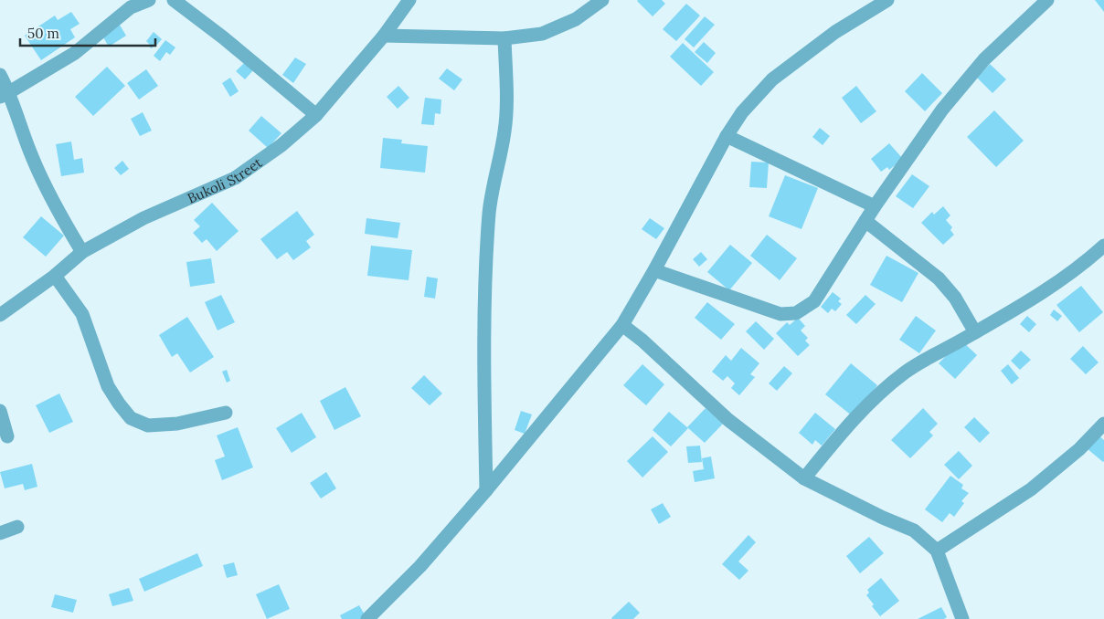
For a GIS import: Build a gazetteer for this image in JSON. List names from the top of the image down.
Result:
{
  "streets": {
    "street": ["Bukoli Street"]
  },
  "scale_bar": "50 m"
}
